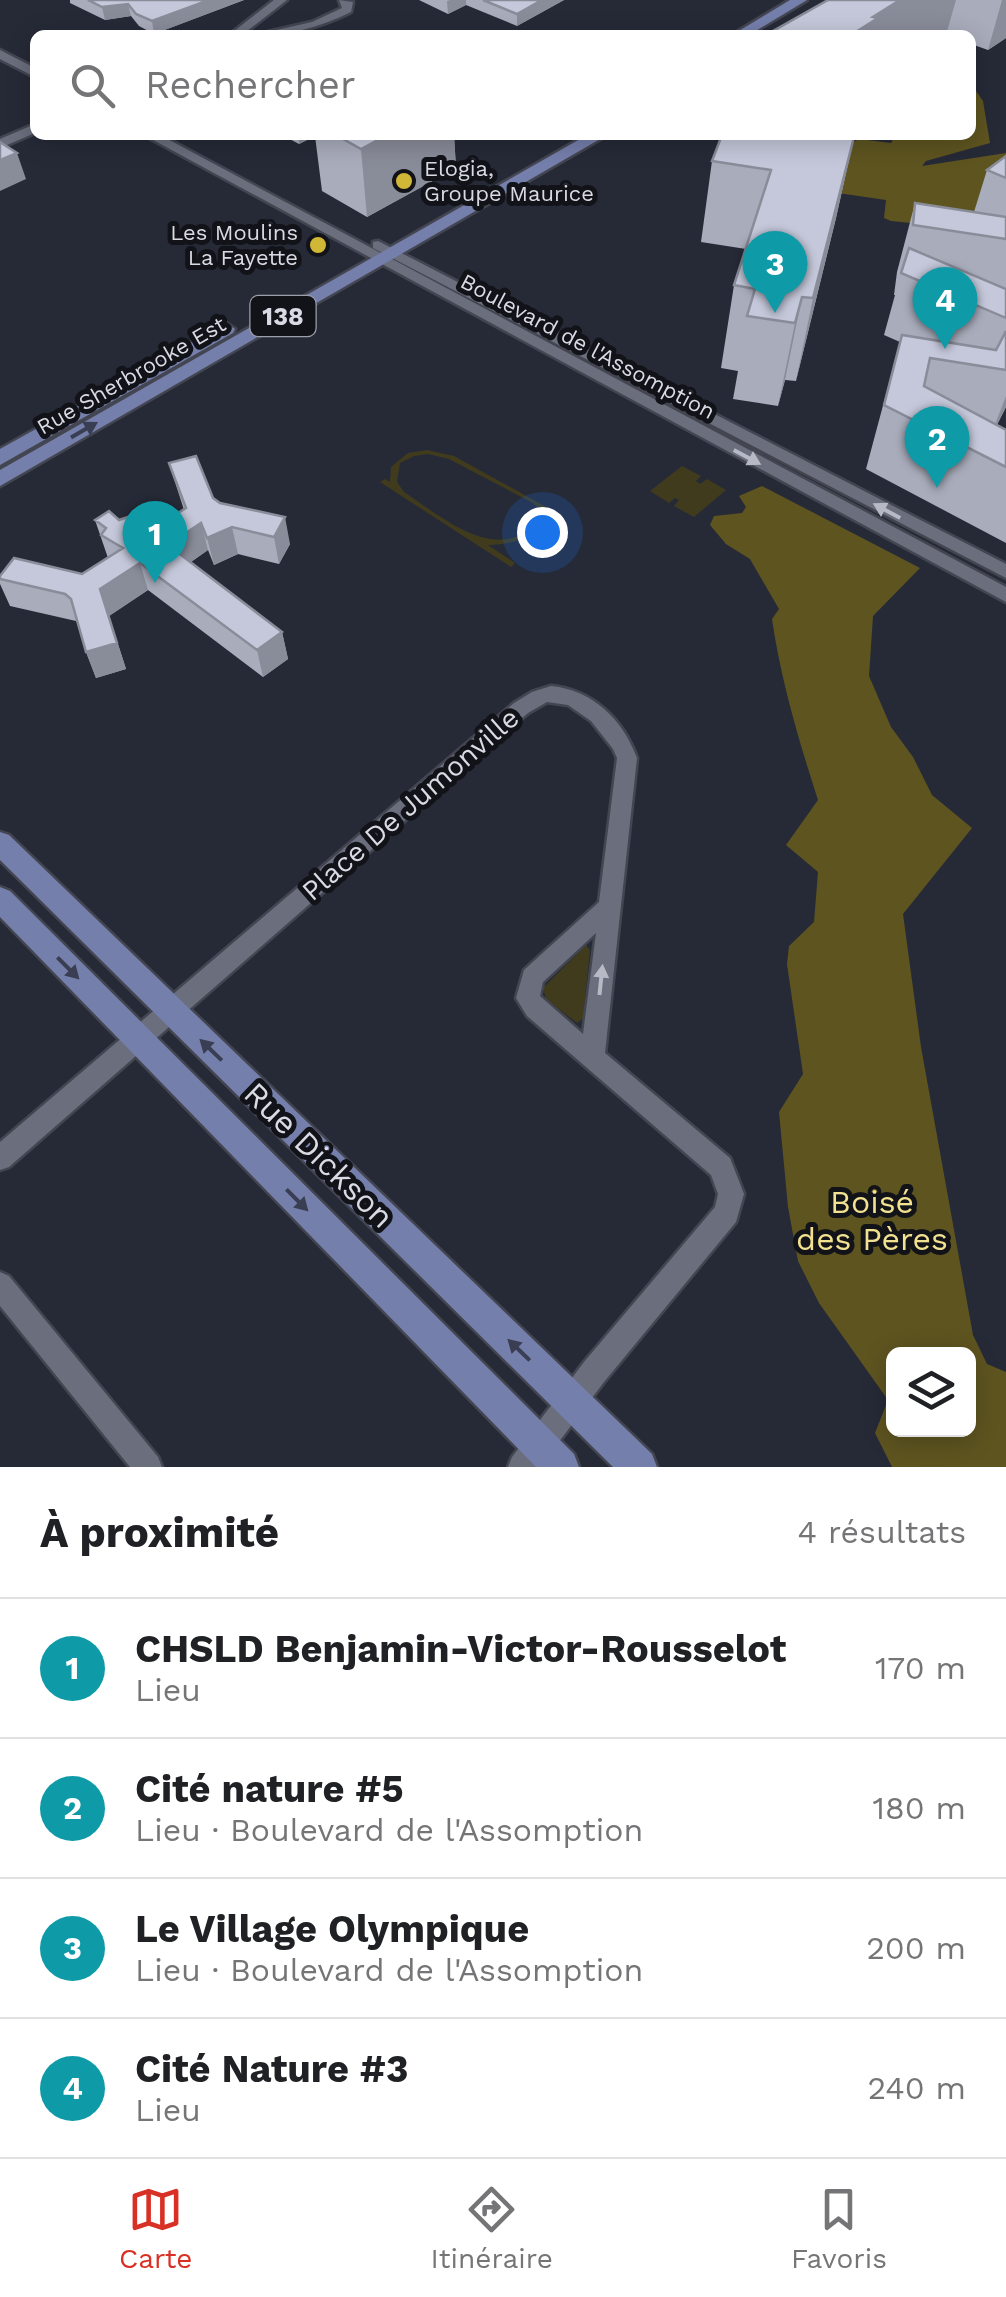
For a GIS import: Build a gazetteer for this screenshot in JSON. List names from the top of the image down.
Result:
{
  "streets": {
    "main road": ["138", "Rue Sherbrooke Est", "Rue Dickson"],
    "street": ["Boulevard de l'Assomption", "Place De Jumonville"]
  },
  "crossings": [
    ["Boulevard de l'Assomption", "Rue Sherbrooke Est"],
    ["Place De Jumonville", "Rue Dickson"]
  ],
  "parks": ["Boisé des Pères"],
  "places": ["Elogia, Groupe Maurice", "Les Moulins La Fayette"],
  "page": {
    "search": "Rechercher",
    "pins": [
      "3",
      "4",
      "2",
      "1"
    ],
    "heading": ["À proximité", "4 résultats"],
    "list": [
      {
        "mark": "1",
        "name": "CHSLD Benjamin-Victor-Rousselot",
        "note": "Lieu",
        "value": "170 m"
      },
      {
        "mark": "2",
        "name": "Cité nature #5",
        "note": "Lieu · Boulevard de l'Assomption",
        "value": "180 m"
      },
      {
        "mark": "3",
        "name": "Le Village Olympique",
        "note": "Lieu · Boulevard de l'Assomption",
        "value": "200 m"
      },
      {
        "mark": "4",
        "name": "Cité Nature #3",
        "note": "Lieu",
        "value": "240 m"
      }
    ],
    "nav": ["Carte", "Itinéraire", "Favoris"]
  }
}
